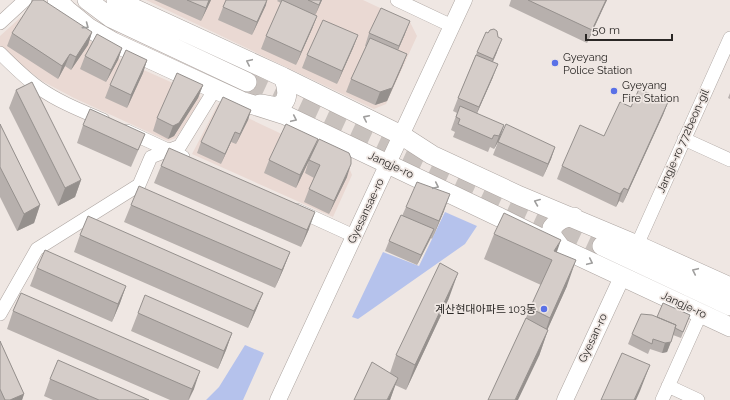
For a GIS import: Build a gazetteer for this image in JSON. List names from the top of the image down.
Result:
{
  "streets": {
    "main road": ["Jangje-ro"],
    "street": ["Jangje-ro 772beon-gil", "Gyesansae-ro", "Gyesan-ro"]
  },
  "crossings": [
    ["Jangje-ro", "Gyesansae-ro"],
    ["Jangje-ro", "Gyesan-ro"]
  ],
  "places": ["Gyeyang Police Station", "Gyeyang Fire Station", "계산현대아파트 103동"],
  "scale_bar": "50 m"
}
